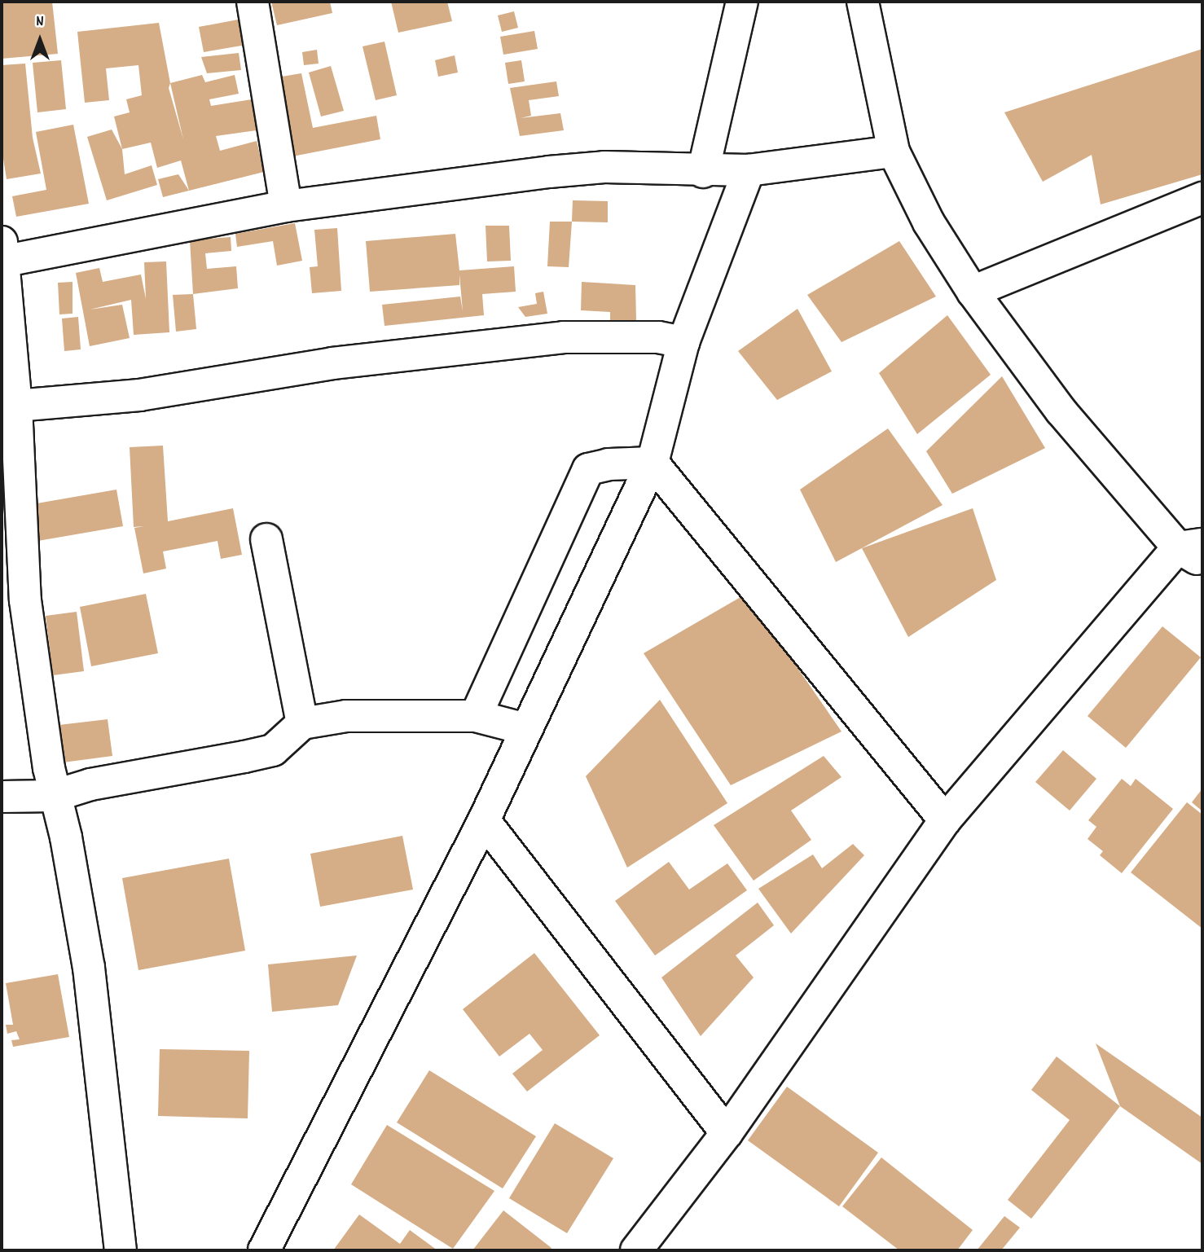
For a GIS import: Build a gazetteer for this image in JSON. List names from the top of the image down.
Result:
{
  "north": "top"
}
